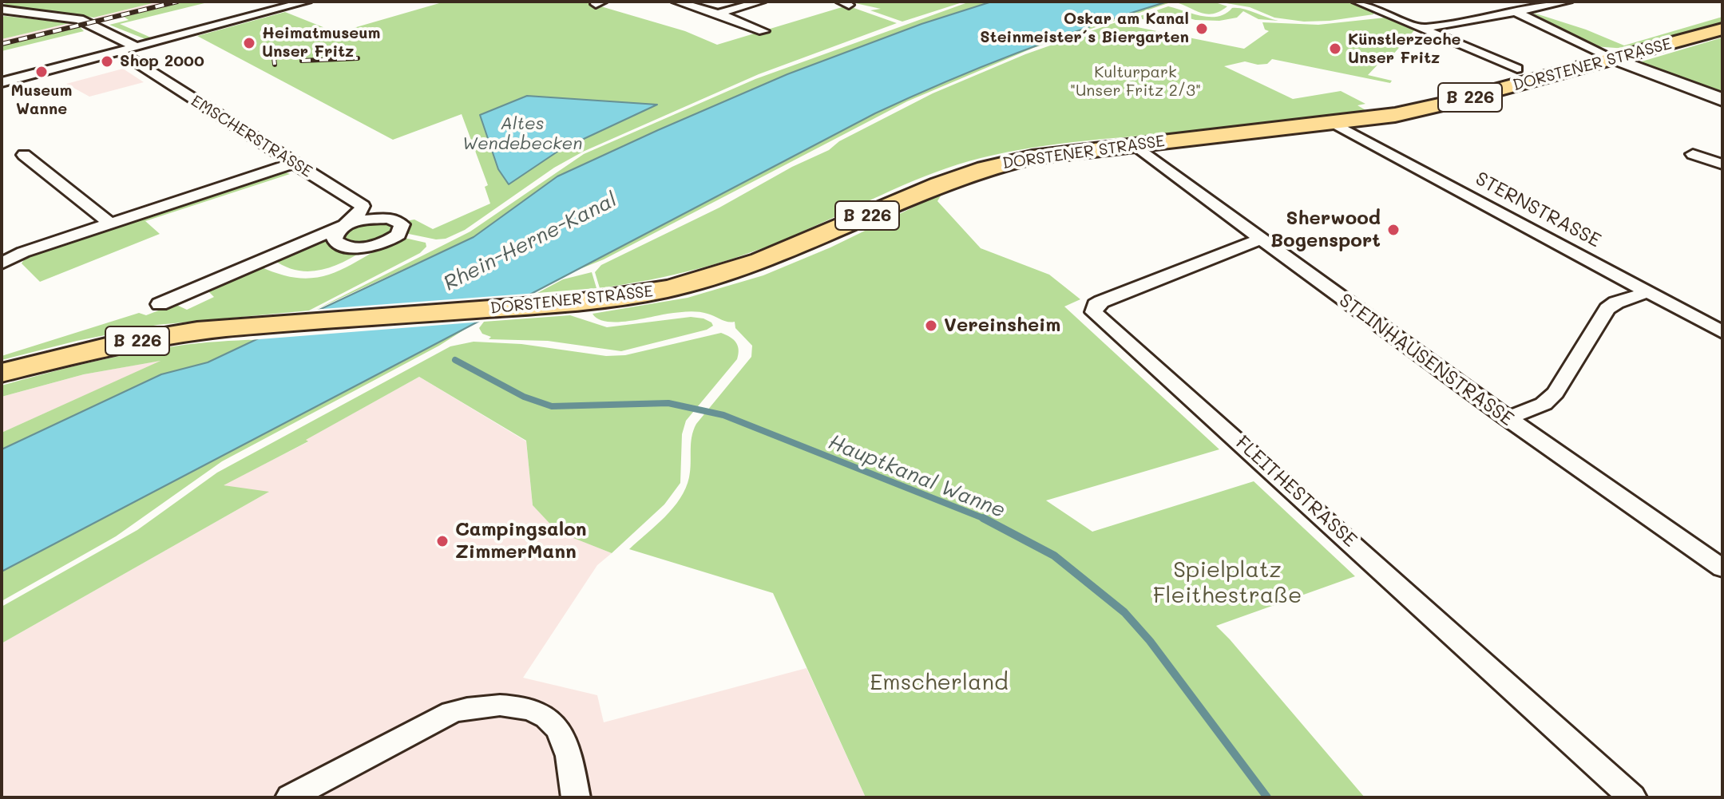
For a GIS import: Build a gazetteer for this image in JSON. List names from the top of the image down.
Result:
{
  "streets": {
    "main road": ["DORSTENER STRASSE", "B 226"],
    "street": [
      "EMSCHERSTRASSE",
      "STERNSTRASSE",
      "STEINHAUSENSTRASSE",
      "FLEITHESTRASSE"
    ]
  },
  "crossings": [
    ["DORSTENER STRASSE", "STERNSTRASSE"],
    ["DORSTENER STRASSE", "STEINHAUSENSTRASSE"],
    ["STEINHAUSENSTRASSE", "FLEITHESTRASSE"]
  ],
  "water": ["Altes Wendebecken", "Rhein-Herne-Kanal", "Hauptkanal Wanne"],
  "parks": ["Kulturpark \"Unser Fritz 2/3\"", "Spielplatz Fleithestraße", "Emscherland"],
  "places": [
    "Oskar am Kanal Steinmeister´s Biergarten",
    "Heimatmuseum Unser Fritz",
    "Künstlerzeche Unser Fritz",
    "Shop 2000",
    "Museum Wanne",
    "Sherwood Bogensport",
    "Vereinsheim",
    "Campingsalon ZimmerMann"
  ]
}
